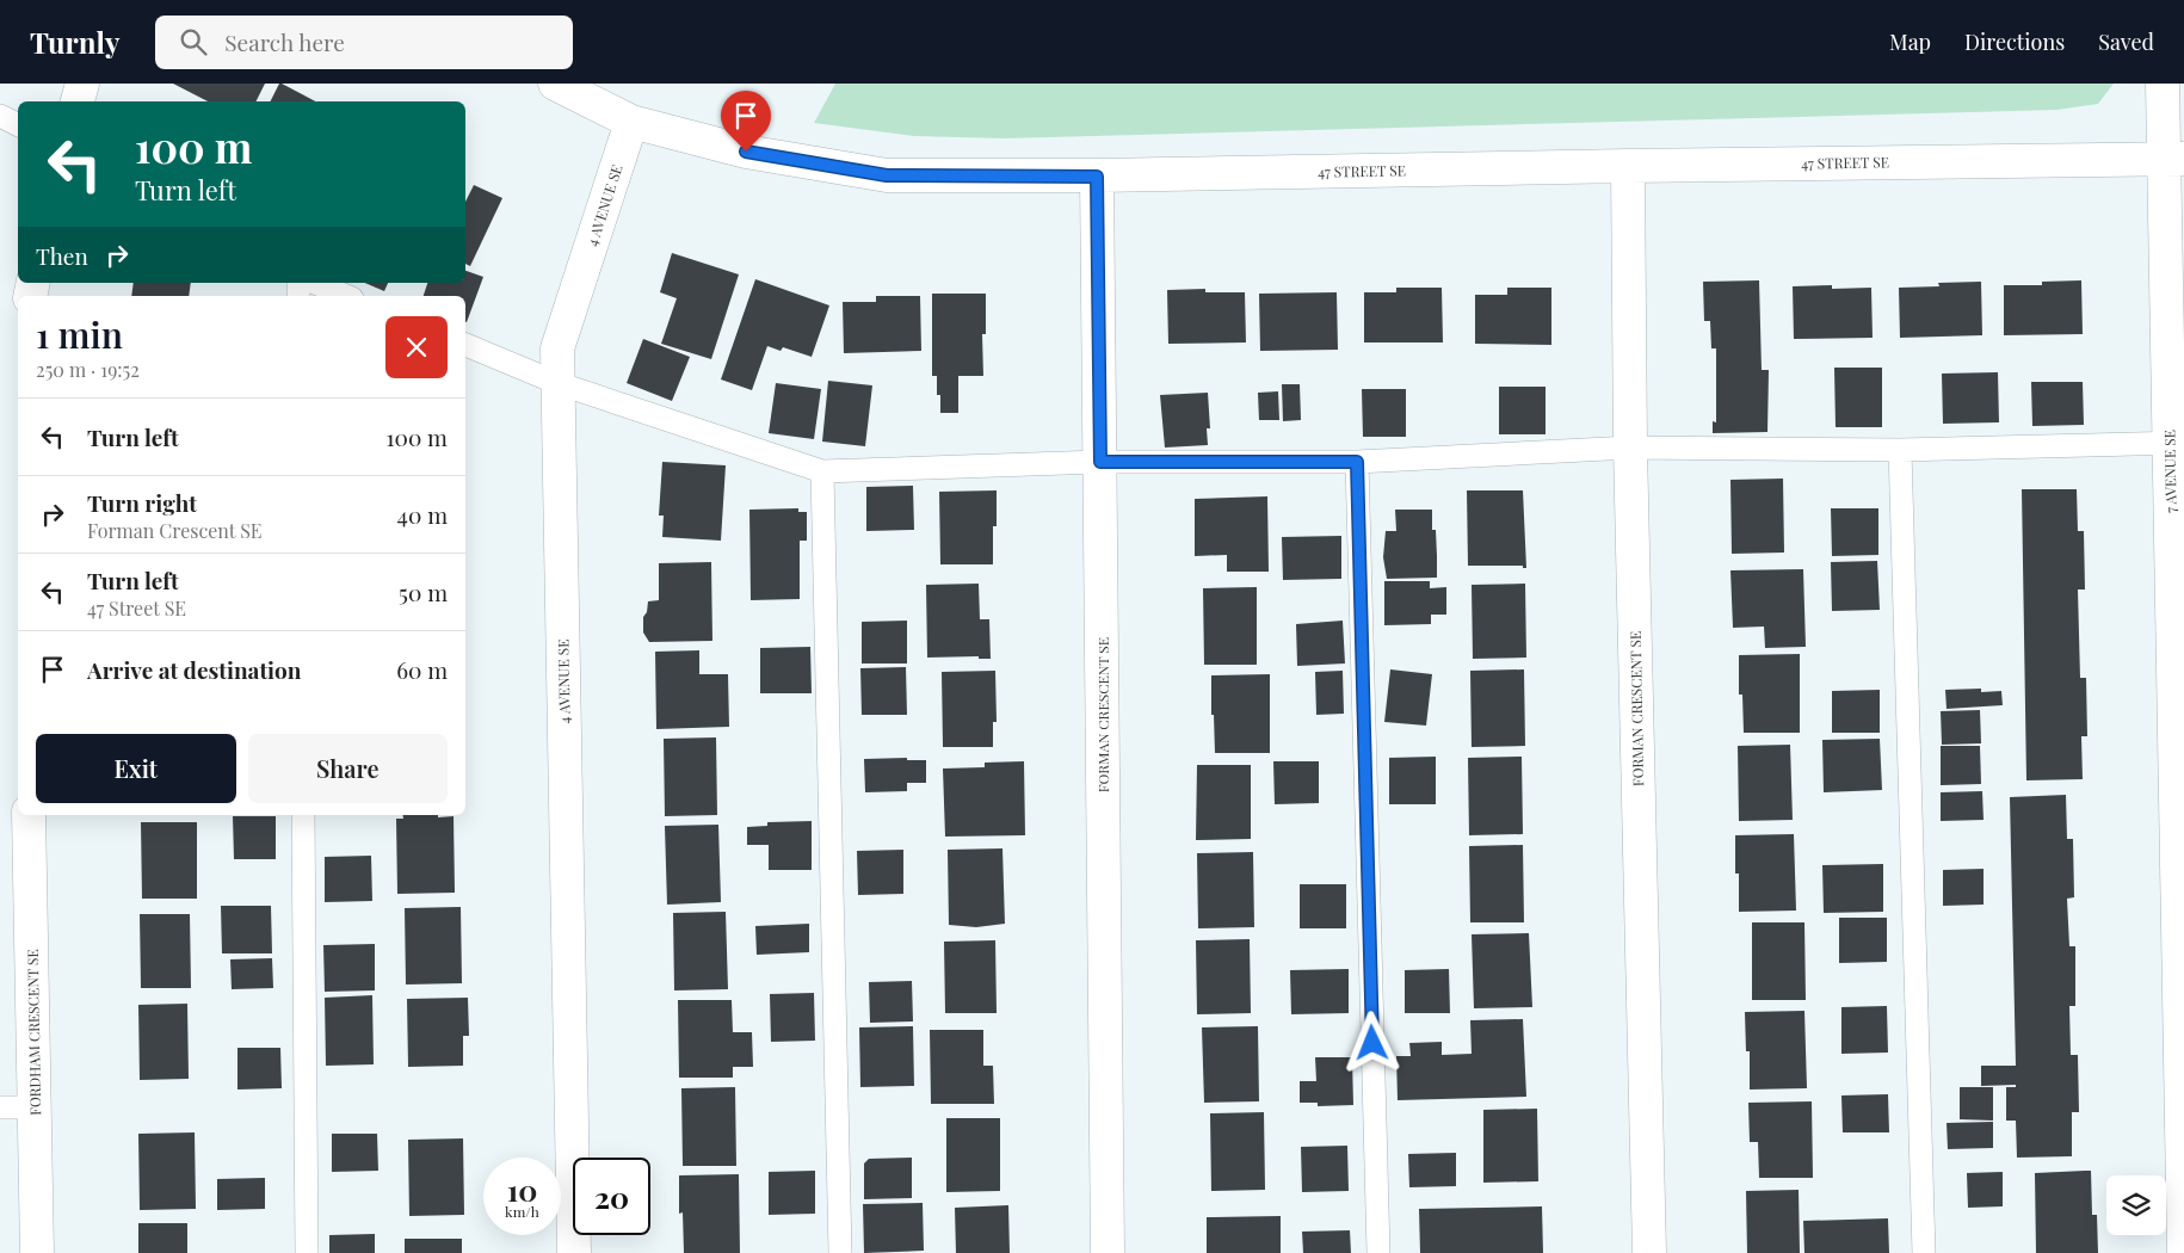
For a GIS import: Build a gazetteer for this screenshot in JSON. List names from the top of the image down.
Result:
{
  "streets": {
    "street": [
      "47 STREET SE",
      "4 AVENUE SE",
      "7 AVENUE SE",
      "FORMAN CRESCENT SE",
      "FORDHAM CRESCENT SE"
    ]
  },
  "crossings": [
    ["47 STREET SE", "4 AVENUE SE"],
    ["47 STREET SE", "7 AVENUE SE"],
    ["47 STREET SE", "FORMAN CRESCENT SE"]
  ],
  "page": {
    "header": "Turnly",
    "search": "Search here",
    "nav": ["Map", "Directions", "Saved"],
    "turn": ["100 m", "Turn left"],
    "then": "Then",
    "heading": ["1 min", "250 m · 19:52"],
    "list": [
      {
        "name": "Turn left",
        "value": "100 m"
      },
      {
        "name": "Turn right",
        "note": "Forman Crescent SE",
        "value": "40 m"
      },
      {
        "name": "Turn left",
        "note": "47 Street SE",
        "value": "50 m"
      },
      {
        "name": "Arrive at destination",
        "value": "60 m"
      }
    ],
    "buttons": ["Exit", "Share"],
    "speed": "10 km/h",
    "limit": "20"
  }
}
